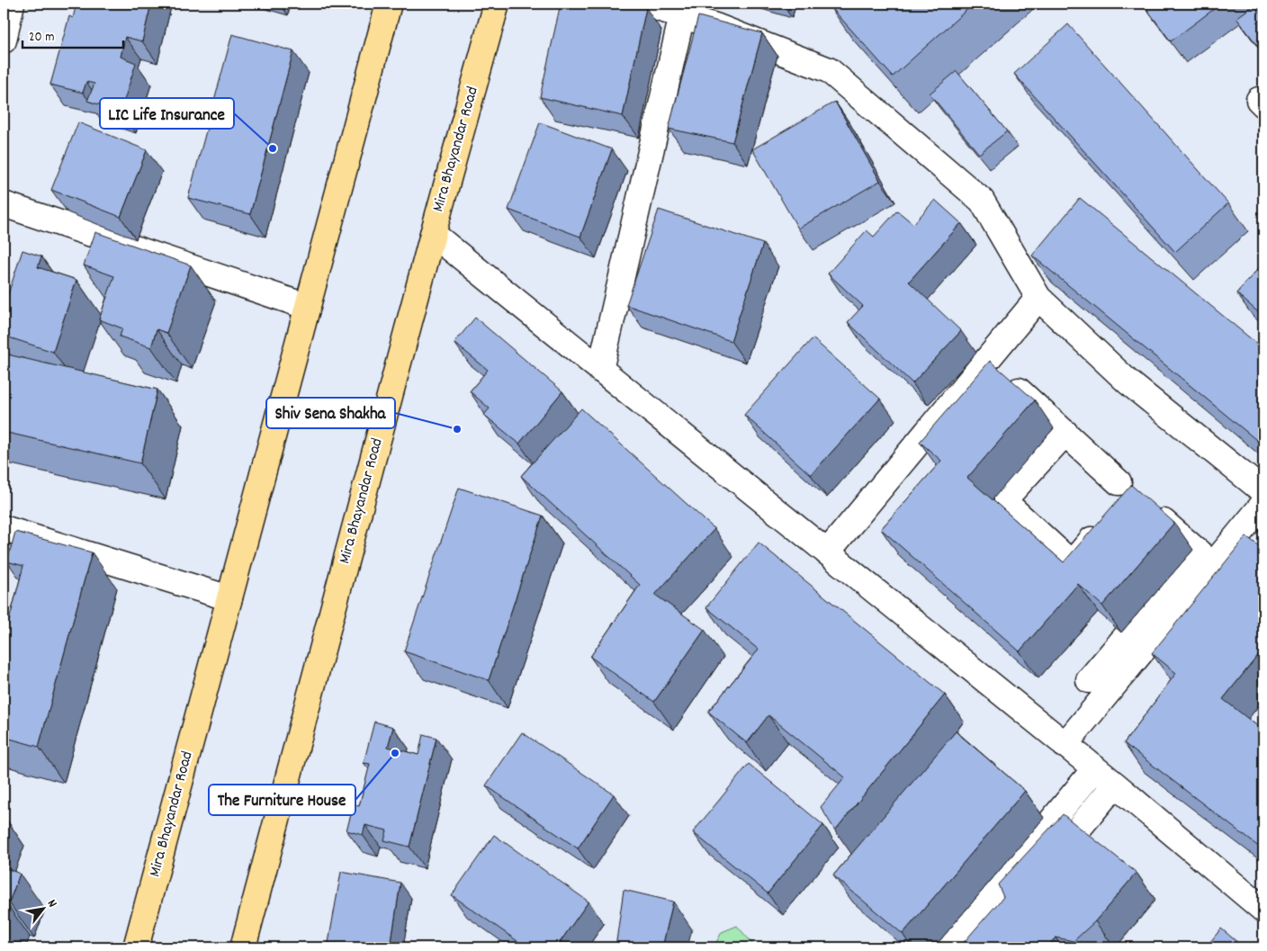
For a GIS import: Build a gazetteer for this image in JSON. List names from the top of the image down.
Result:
{
  "streets": {
    "main road": ["Mira Bhayandar Road"]
  },
  "places": ["LIC Life Insurance", "Shiv Sena Shakha", "The Furniture House"],
  "scale_bar": "20 m",
  "north": "top right"
}
